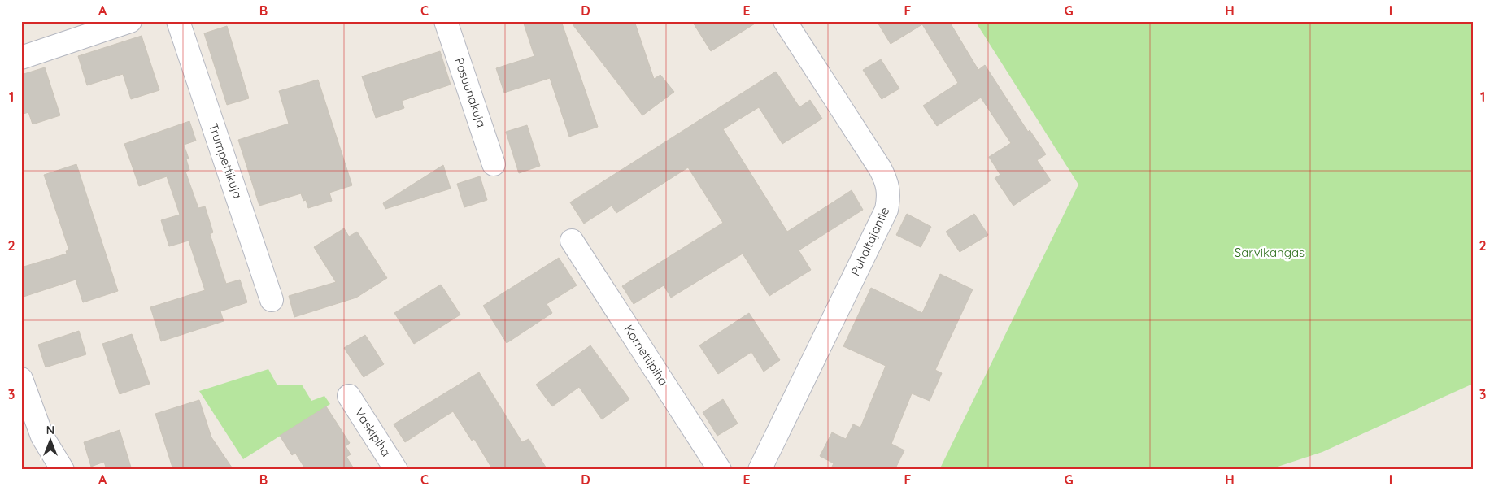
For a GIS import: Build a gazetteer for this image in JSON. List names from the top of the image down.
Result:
{
  "streets": {
    "street": [
      "Pasuunakuja",
      "Trumpettikuja",
      "Puhaltajantie",
      "Kornettipiha",
      "Vaskipiha"
    ]
  },
  "parks": ["Sarvikangas"],
  "north": "top",
  "grid": {
    "columns": [
      "A",
      "B",
      "C",
      "D",
      "E",
      "F",
      "G",
      "H",
      "I"
    ],
    "rows": ["1", "2", "3"]
  }
}
